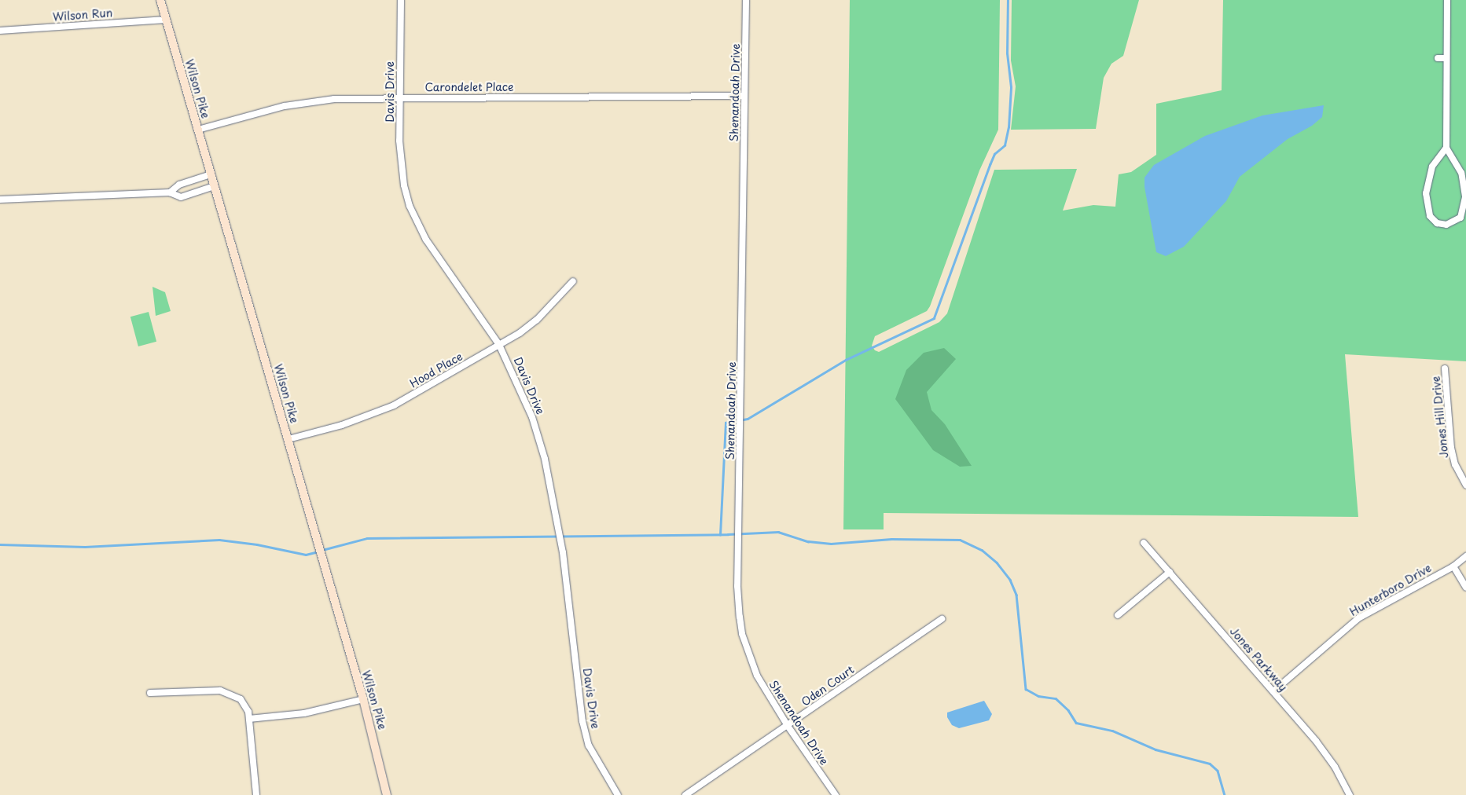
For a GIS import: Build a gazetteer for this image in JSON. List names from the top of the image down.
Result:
{
  "streets": {
    "main road": ["Wilson Pike"],
    "street": [
      "Wilson Run",
      "Carondelet Place",
      "Davis Drive",
      "Shenandoah Drive",
      "Hood Place",
      "Jones Hill Drive",
      "Hunterboro Drive",
      "Jones Parkway",
      "Oden Court"
    ]
  },
  "crossings": [
    ["Wilson Run", "Wilson Pike"],
    ["Carondelet Place", "Wilson Pike"],
    ["Carondelet Place", "Davis Drive"],
    ["Carondelet Place", "Shenandoah Drive"],
    ["Wilson Pike", "Hood Place"],
    ["Davis Drive", "Hood Place"],
    ["Shenandoah Drive", "Oden Court"],
    ["Hunterboro Drive", "Jones Parkway"]
  ]
}
